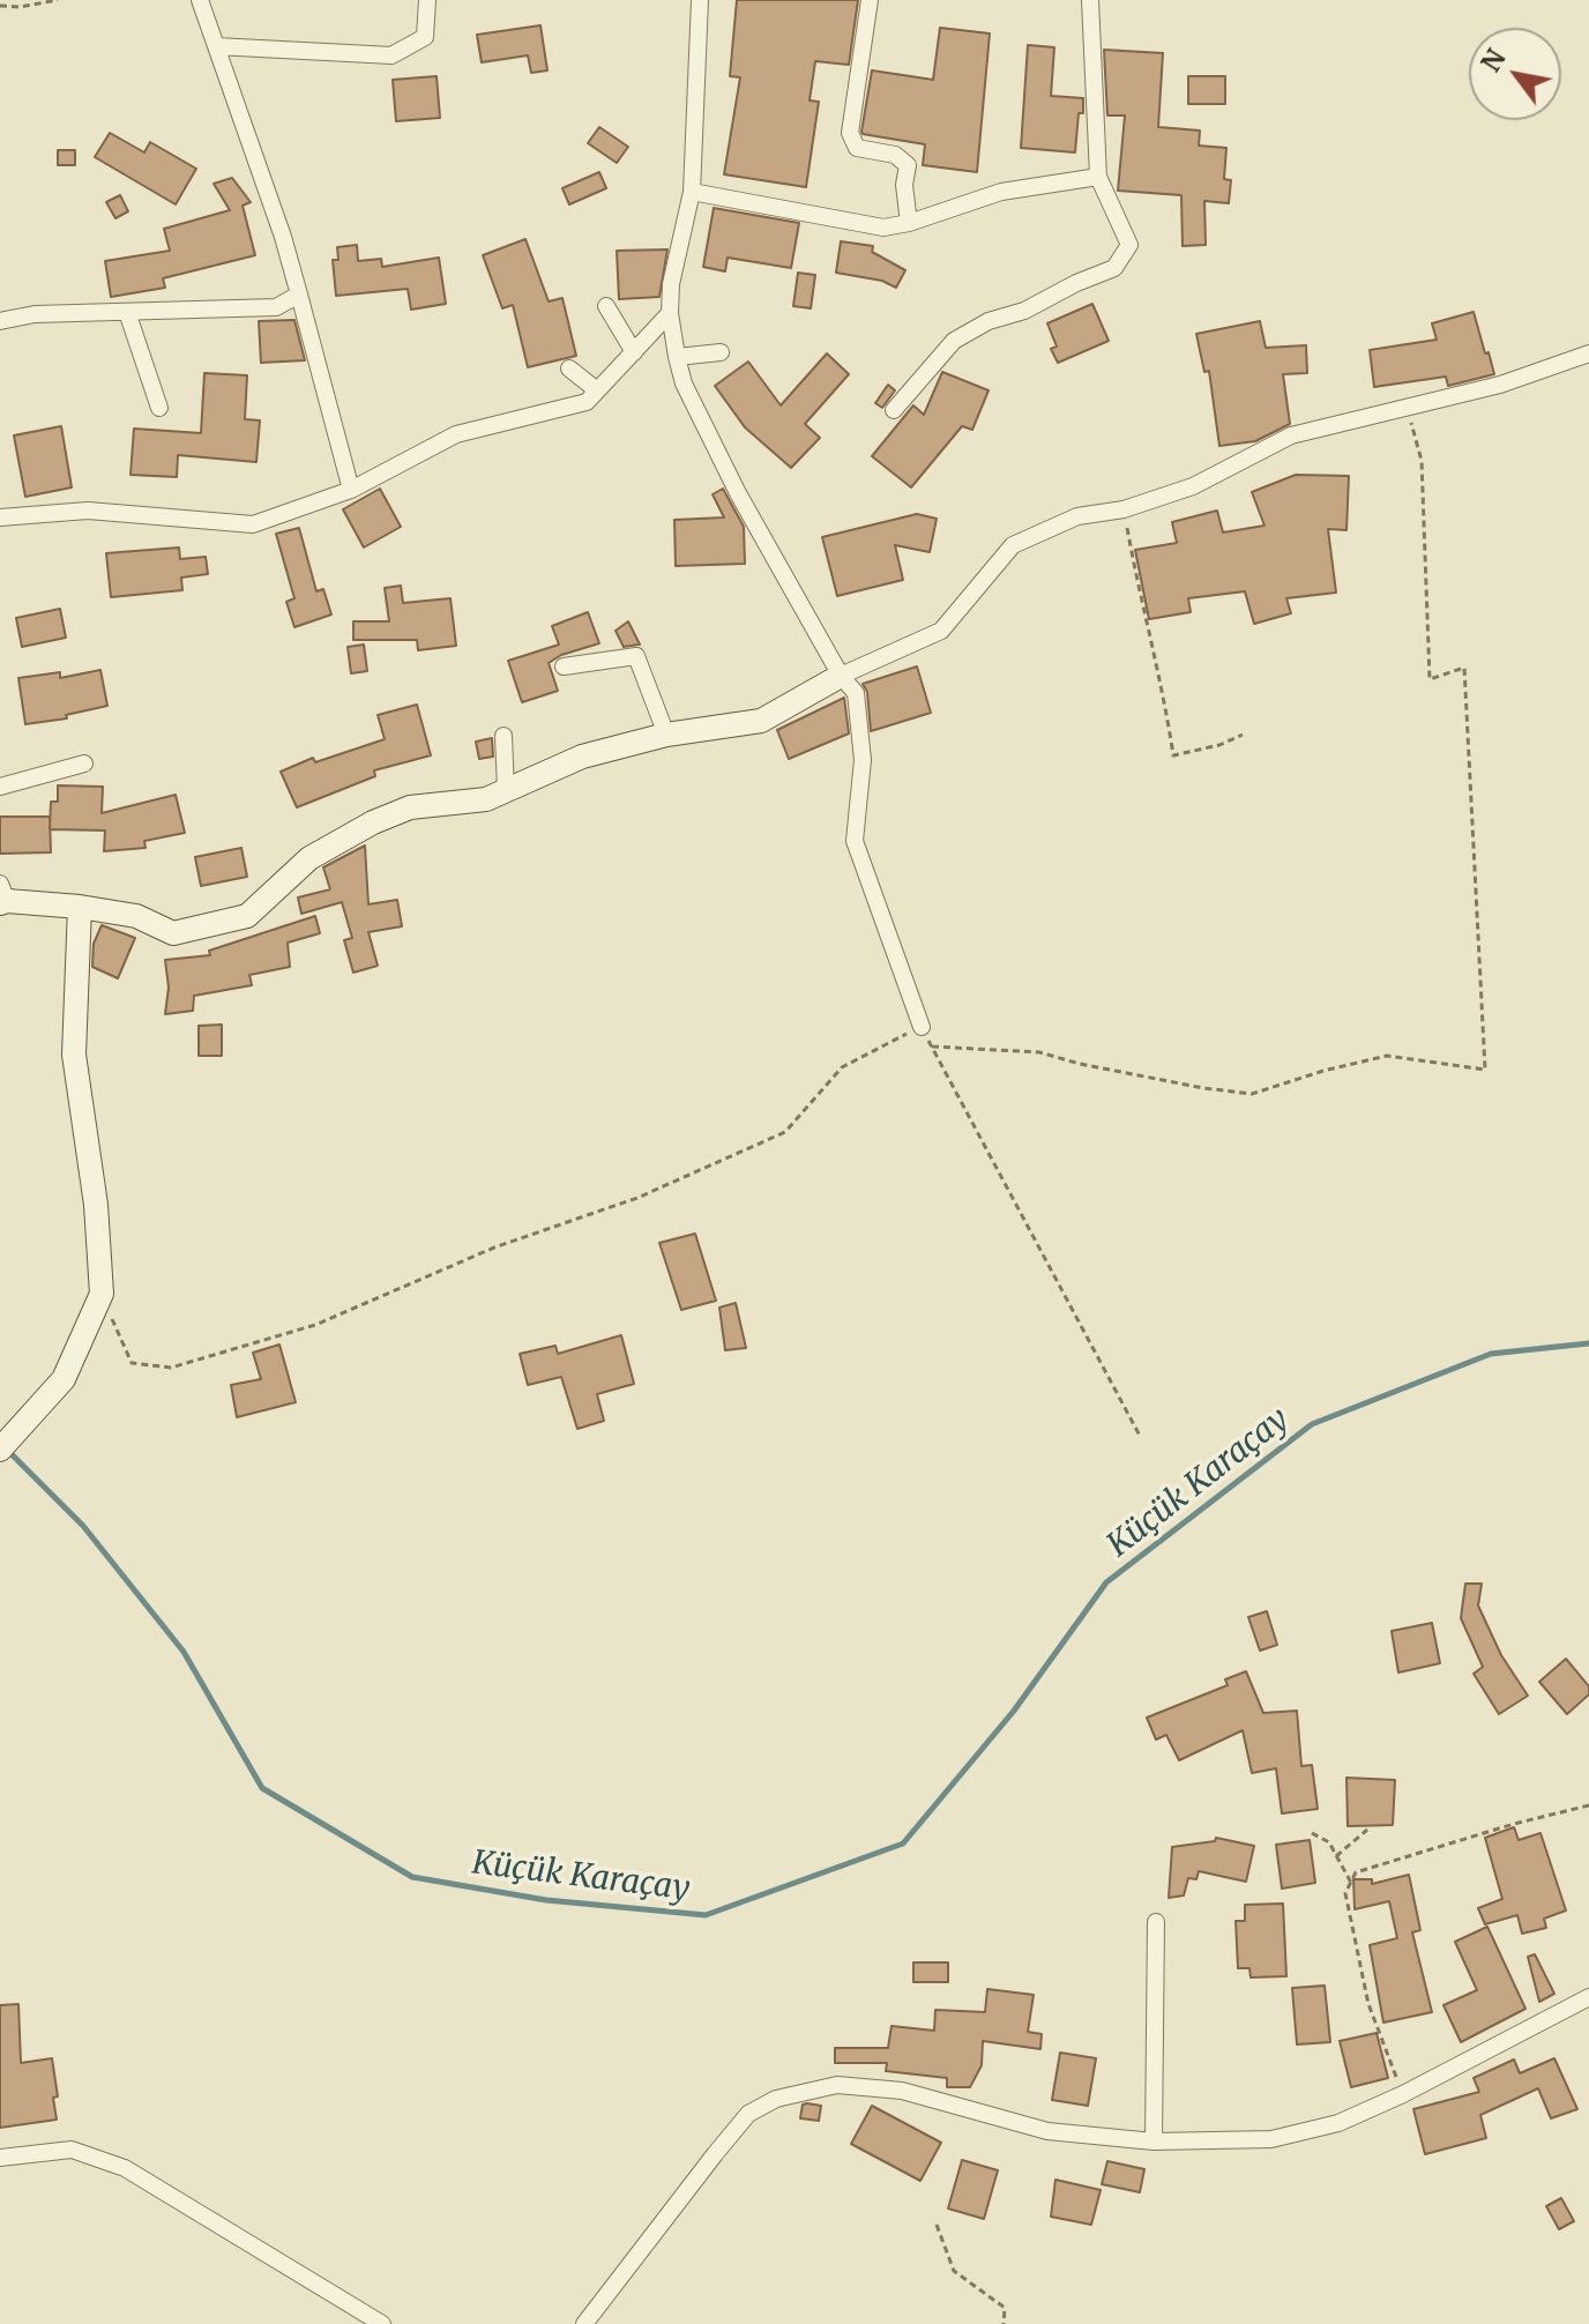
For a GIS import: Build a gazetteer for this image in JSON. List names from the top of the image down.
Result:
{
  "water": ["Küçük Karaçay"],
  "north": "top left"
}
